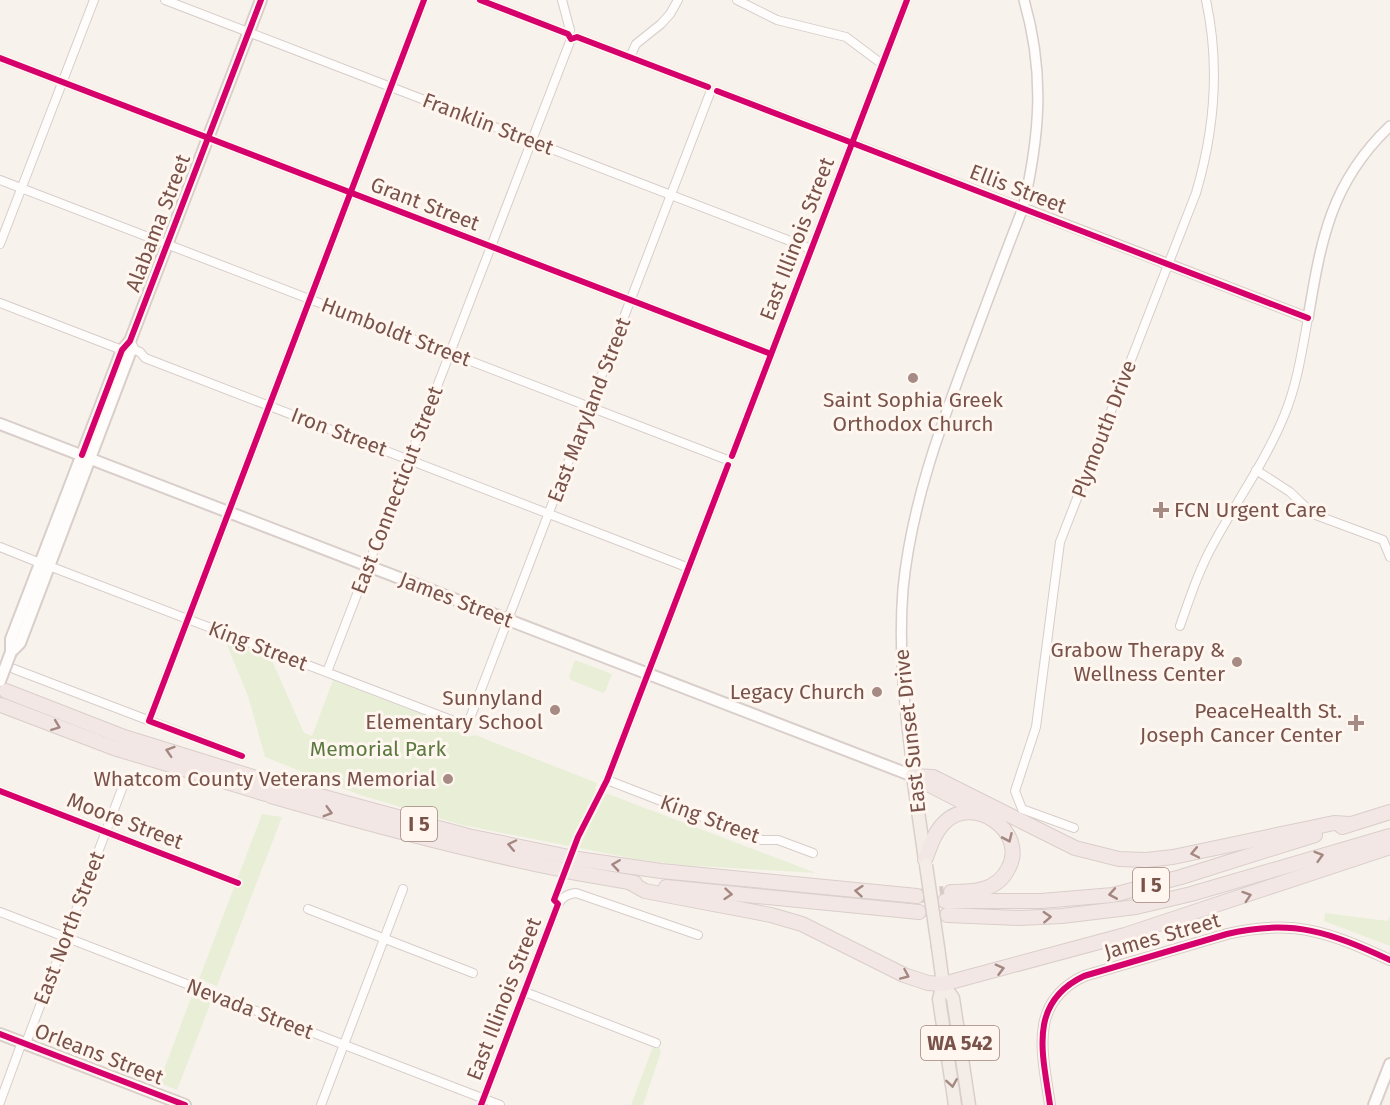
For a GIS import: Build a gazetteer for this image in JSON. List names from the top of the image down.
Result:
{
  "streets": {
    "highway": ["I 5"],
    "main road": [
      "Alabama Street",
      "James Street",
      "East Sunset Drive",
      "WA 542",
      "Orleans Street"
    ],
    "street": [
      "Franklin Street",
      "Ellis Street",
      "Grant Street",
      "East Illinois Street",
      "Humboldt Street",
      "East Maryland Street",
      "Plymouth Drive",
      "Iron Street",
      "East Connecticut Street",
      "King Street",
      "Moore Street",
      "East North Street",
      "Nevada Street"
    ]
  },
  "crossings": [
    ["Franklin Street", "Alabama Street"],
    ["Franklin Street", "East Illinois Street"],
    ["Franklin Street", "East Maryland Street"],
    ["Franklin Street", "East Connecticut Street"],
    ["Ellis Street", "East Illinois Street"],
    ["Ellis Street", "East Maryland Street"],
    ["Ellis Street", "Plymouth Drive"],
    ["Ellis Street", "East Connecticut Street"],
    ["Ellis Street", "East Sunset Drive"],
    ["Grant Street", "Alabama Street"],
    ["Grant Street", "East Illinois Street"],
    ["Grant Street", "East Maryland Street"],
    ["Grant Street", "East Connecticut Street"],
    ["Alabama Street", "Humboldt Street"],
    ["Alabama Street", "Iron Street"],
    ["Alabama Street", "James Street"],
    ["Alabama Street", "King Street"],
    ["Alabama Street", "I 5"],
    ["East Illinois Street", "Humboldt Street"],
    ["East Illinois Street", "Iron Street"],
    ["East Illinois Street", "James Street"],
    ["East Illinois Street", "King Street"],
    ["East Illinois Street", "Nevada Street"],
    ["Humboldt Street", "East Maryland Street"],
    ["Humboldt Street", "East Connecticut Street"],
    ["East Maryland Street", "Iron Street"],
    ["East Maryland Street", "James Street"],
    ["East Maryland Street", "King Street"],
    ["Iron Street", "East Connecticut Street"],
    ["East Connecticut Street", "James Street"],
    ["East Connecticut Street", "King Street"],
    ["James Street", "East Sunset Drive"],
    ["Moore Street", "East North Street"],
    ["East North Street", "Nevada Street"],
    ["East North Street", "Orleans Street"]
  ],
  "parks": ["Memorial Park"],
  "places": {
    "other": [
      "Saint Sophia Greek Orthodox Church",
      "Grabow Therapy & Wellness Center",
      "Legacy Church",
      "Sunnyland Elementary School",
      "Whatcom County Veterans Memorial"
    ],
    "health": ["FCN Urgent Care", "PeaceHealth St. Joseph Cancer Center"]
  }
}
